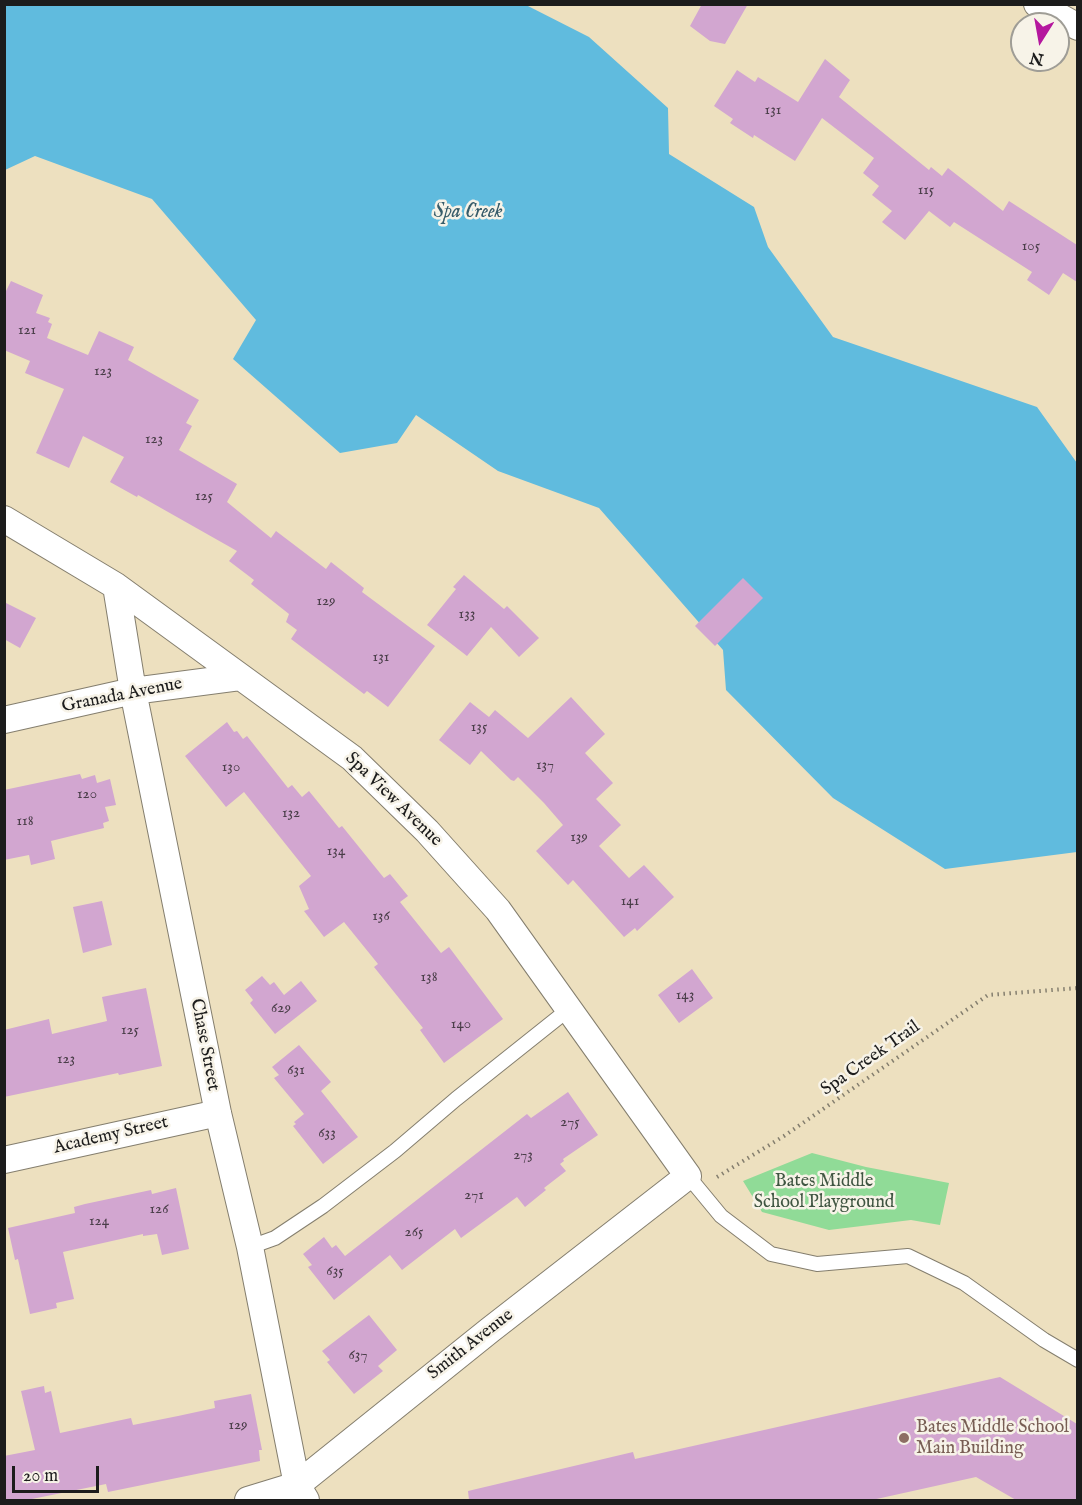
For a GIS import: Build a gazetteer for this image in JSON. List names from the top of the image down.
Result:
{
  "streets": {
    "street": [
      "Granada Avenue",
      "Spa View Avenue",
      "Chase Street",
      "Academy Street",
      "Smith Avenue"
    ],
    "path": ["Spa Creek Trail"]
  },
  "crossings": [
    ["Granada Avenue", "Spa View Avenue"],
    ["Granada Avenue", "Chase Street"],
    ["Spa View Avenue", "Chase Street"],
    ["Spa View Avenue", "Spa Creek Trail"],
    ["Spa View Avenue", "Smith Avenue"],
    ["Chase Street", "Academy Street"],
    ["Chase Street", "Smith Avenue"],
    ["Spa Creek Trail", "Smith Avenue"]
  ],
  "water": ["Spa Creek"],
  "parks": ["Bates Middle School Playground"],
  "places": ["Bates Middle School Main Building"],
  "house_numbers": [
    "131",
    "115",
    "105",
    "121",
    "123",
    "123",
    "125",
    "129",
    "133",
    "131",
    "135",
    "137",
    "130",
    "120",
    "132",
    "118",
    "139",
    "134",
    "141",
    "136",
    "138",
    "143",
    "629",
    "140",
    "125",
    "123",
    "631",
    "275",
    "633",
    "273",
    "271",
    "126",
    "124",
    "265",
    "635",
    "637",
    "129"
  ],
  "scale_bar": "20 m",
  "north": "bottom"
}
